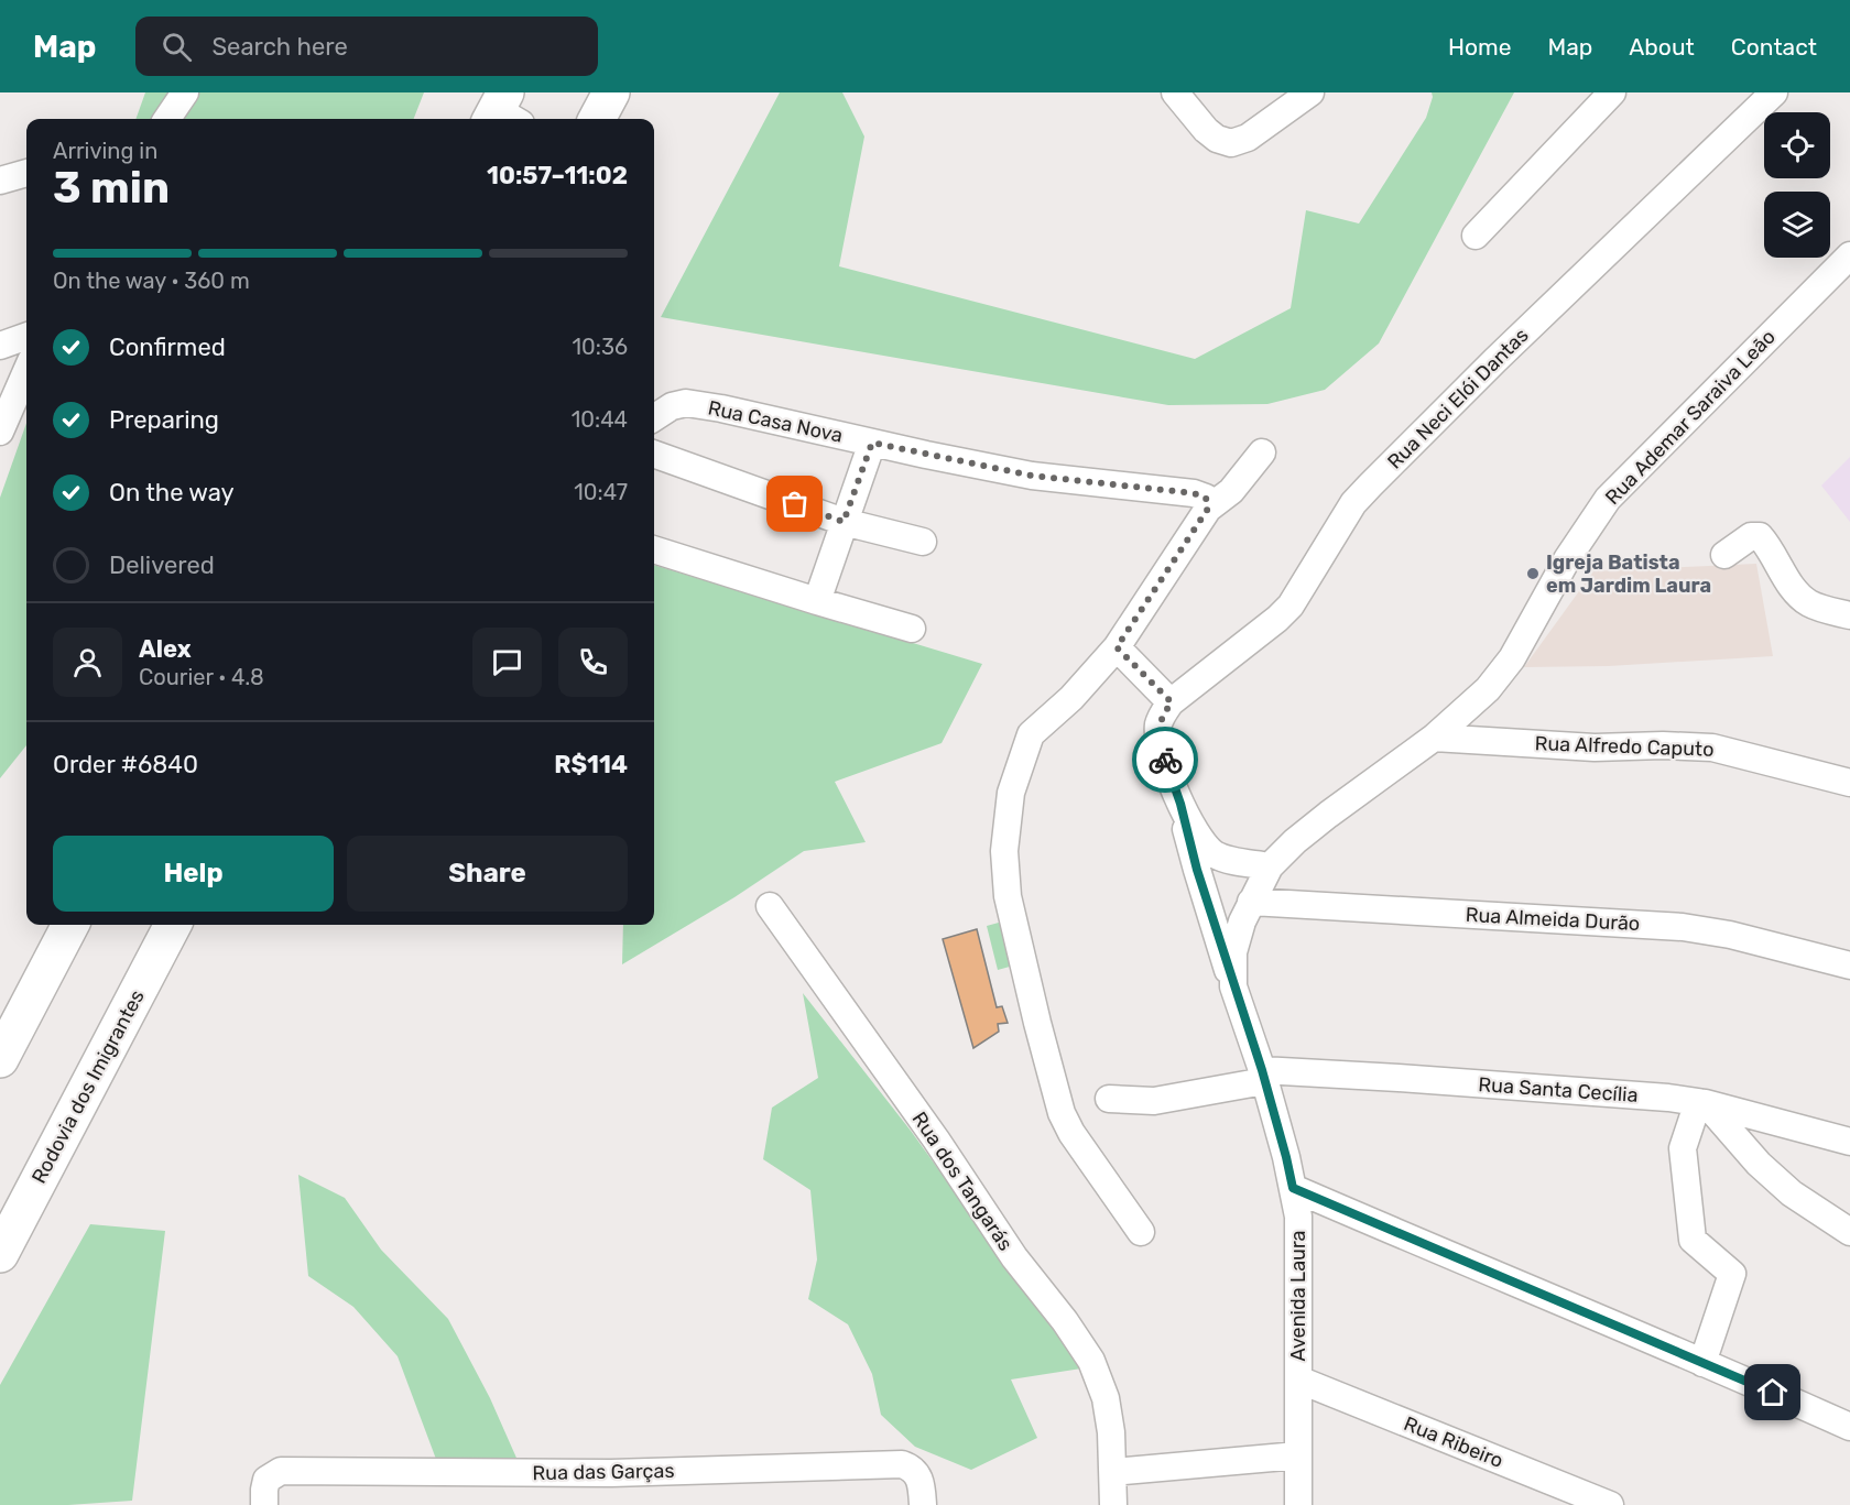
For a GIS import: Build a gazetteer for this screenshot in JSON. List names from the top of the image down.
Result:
{
  "streets": {
    "highway": ["Rodovia dos Imigrantes"],
    "street": [
      "Rua Neci Elói Dantas",
      "Rua Ademar Saraiva Leão",
      "Rua Casa Nova",
      "Rua Alfredo Caputo",
      "Rua Almeida Durão",
      "Rua Santa Cecília",
      "Rua dos Tangarás",
      "Avenida Laura",
      "Rua Ribeiro",
      "Rua das Garças"
    ]
  },
  "crossings": [
    ["Rua Ademar Saraiva Leão", "Rua Alfredo Caputo"],
    ["Rua Ademar Saraiva Leão", "Rua Almeida Durão"],
    ["Rua Ademar Saraiva Leão", "Avenida Laura"],
    ["Rua Almeida Durão", "Avenida Laura"],
    ["Rua Santa Cecília", "Avenida Laura"],
    ["Avenida Laura", "Rua Ribeiro"]
  ],
  "places": ["Igreja Batista em Jardim Laura"],
  "page": {
    "header": "Map",
    "search": "Search here",
    "nav": [
      "Home",
      "Map",
      "About",
      "Contact"
    ],
    "heading": ["3 min", "Arriving in", "10:57–11:02"],
    "panel": [
      "Alex",
      "Courier · 4.8",
      "Order #6840",
      "R$114"
    ],
    "bar": "On the way · 360 m",
    "list": [
      ["Confirmed", "10:36"],
      ["Preparing", "10:44"],
      ["On the way", "10:47"],
      "Delivered"
    ],
    "buttons": ["Help", "Share"]
  }
}
